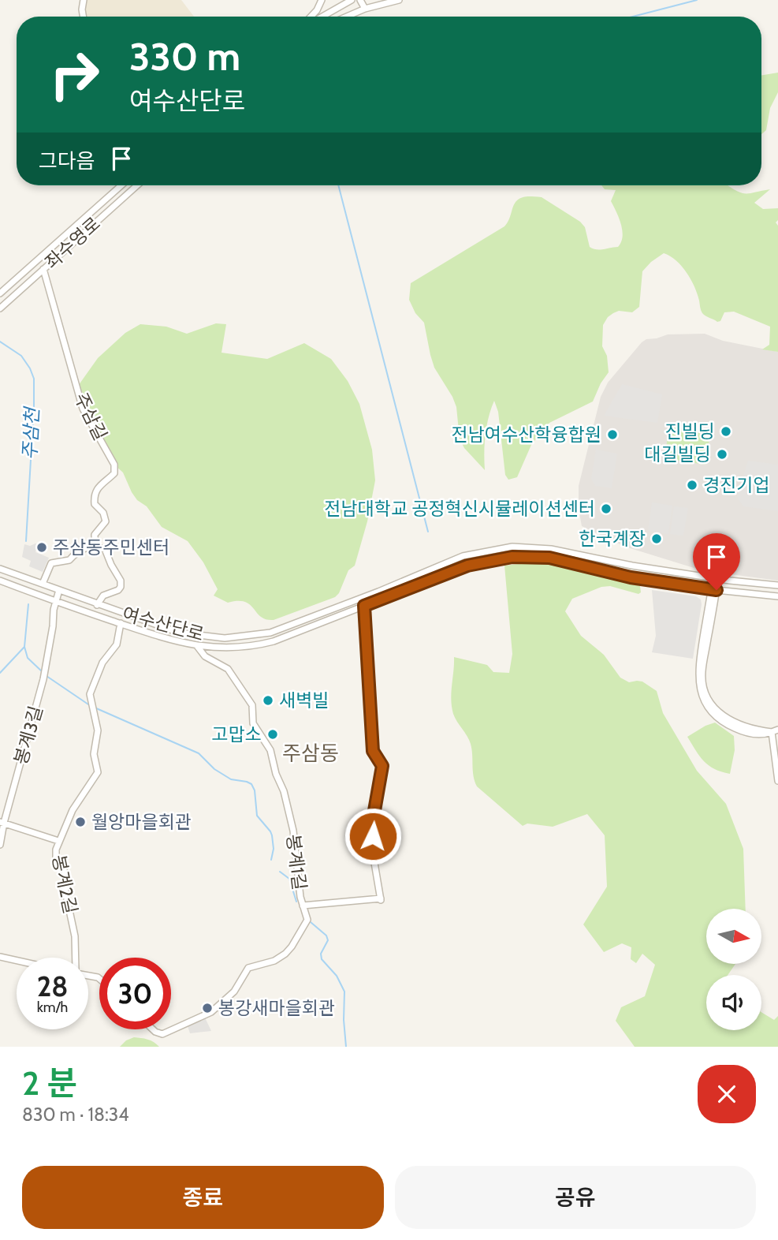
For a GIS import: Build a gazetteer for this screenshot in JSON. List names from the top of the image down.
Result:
{
  "streets": {
    "street": [
      "좌수영로",
      "주삼길",
      "여수산단로",
      "봉계3길",
      "봉계1길",
      "봉계2길"
    ]
  },
  "crossings": [
    ["좌수영로", "주삼길"],
    ["여수산단로", "봉계3길"],
    ["여수산단로", "봉계1길"],
    ["여수산단로", "봉계2길"]
  ],
  "districts": ["주삼동"],
  "water": ["주삼천"],
  "places": [
    "진빌딩",
    "전남여수산학융합원",
    "대길빌딩",
    "경진기업",
    "전남대학교 공정혁신시뮬레이션센터",
    "한국계장",
    "주삼동주민센터",
    "새벽빌",
    "고맙소",
    "월앙마을회관",
    "봉강새마을회관"
  ],
  "north": "right",
  "page": {
    "turn": ["330 m", "여수산단로"],
    "then": "그다음",
    "speed": "28 km/h",
    "limit": "30",
    "heading": ["2 분", "830 m · 18:34"],
    "buttons": ["종료", "공유"]
  }
}
